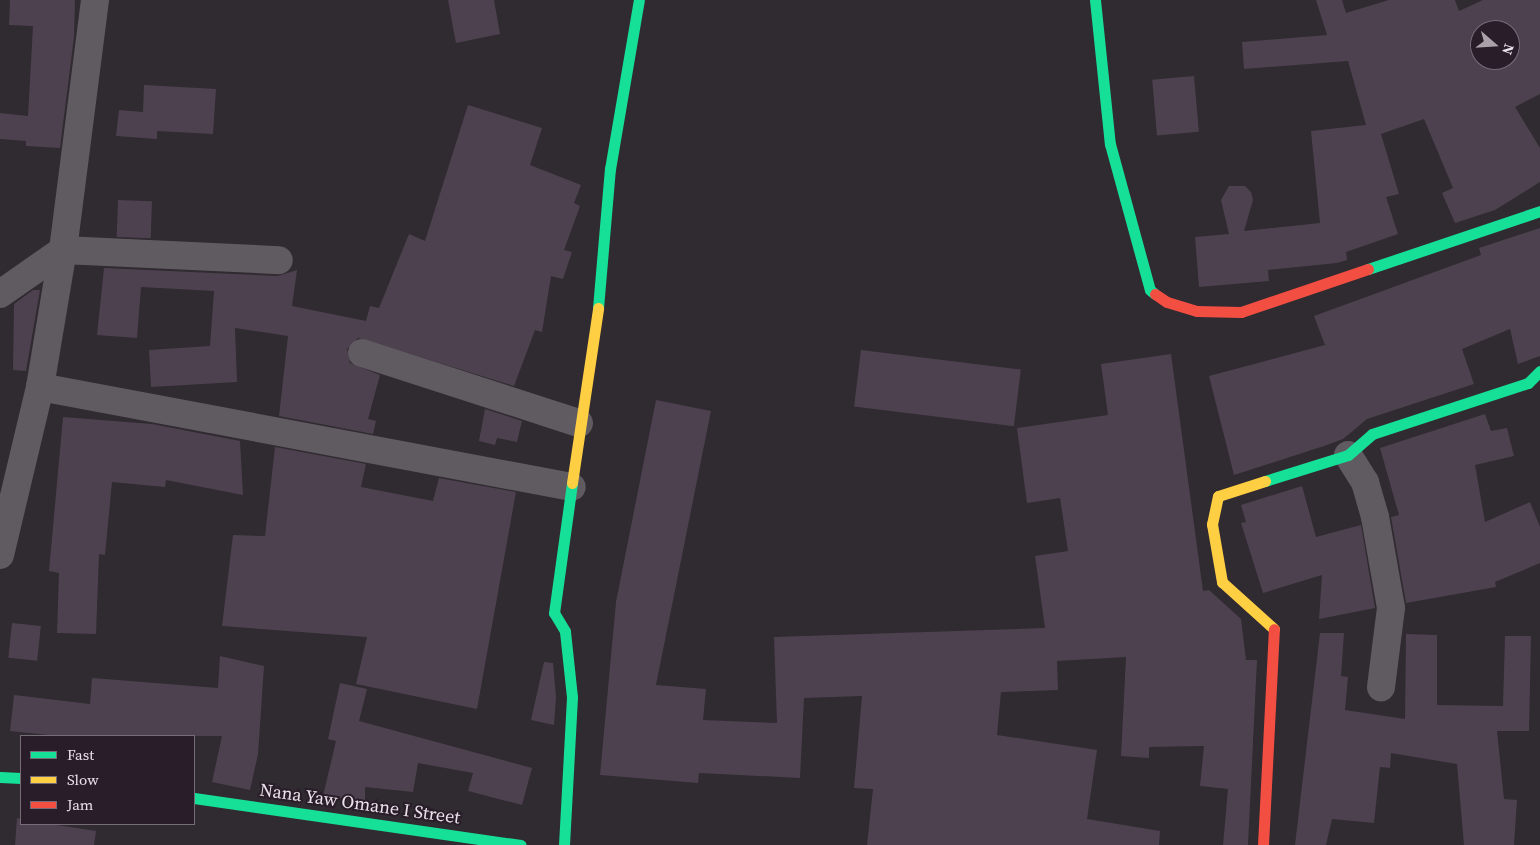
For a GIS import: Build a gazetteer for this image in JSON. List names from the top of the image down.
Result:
{
  "streets": {
    "street": ["Nana Yaw Omane I Street"]
  },
  "legend": ["Fast", "Slow", "Jam"],
  "north": "right"
}
